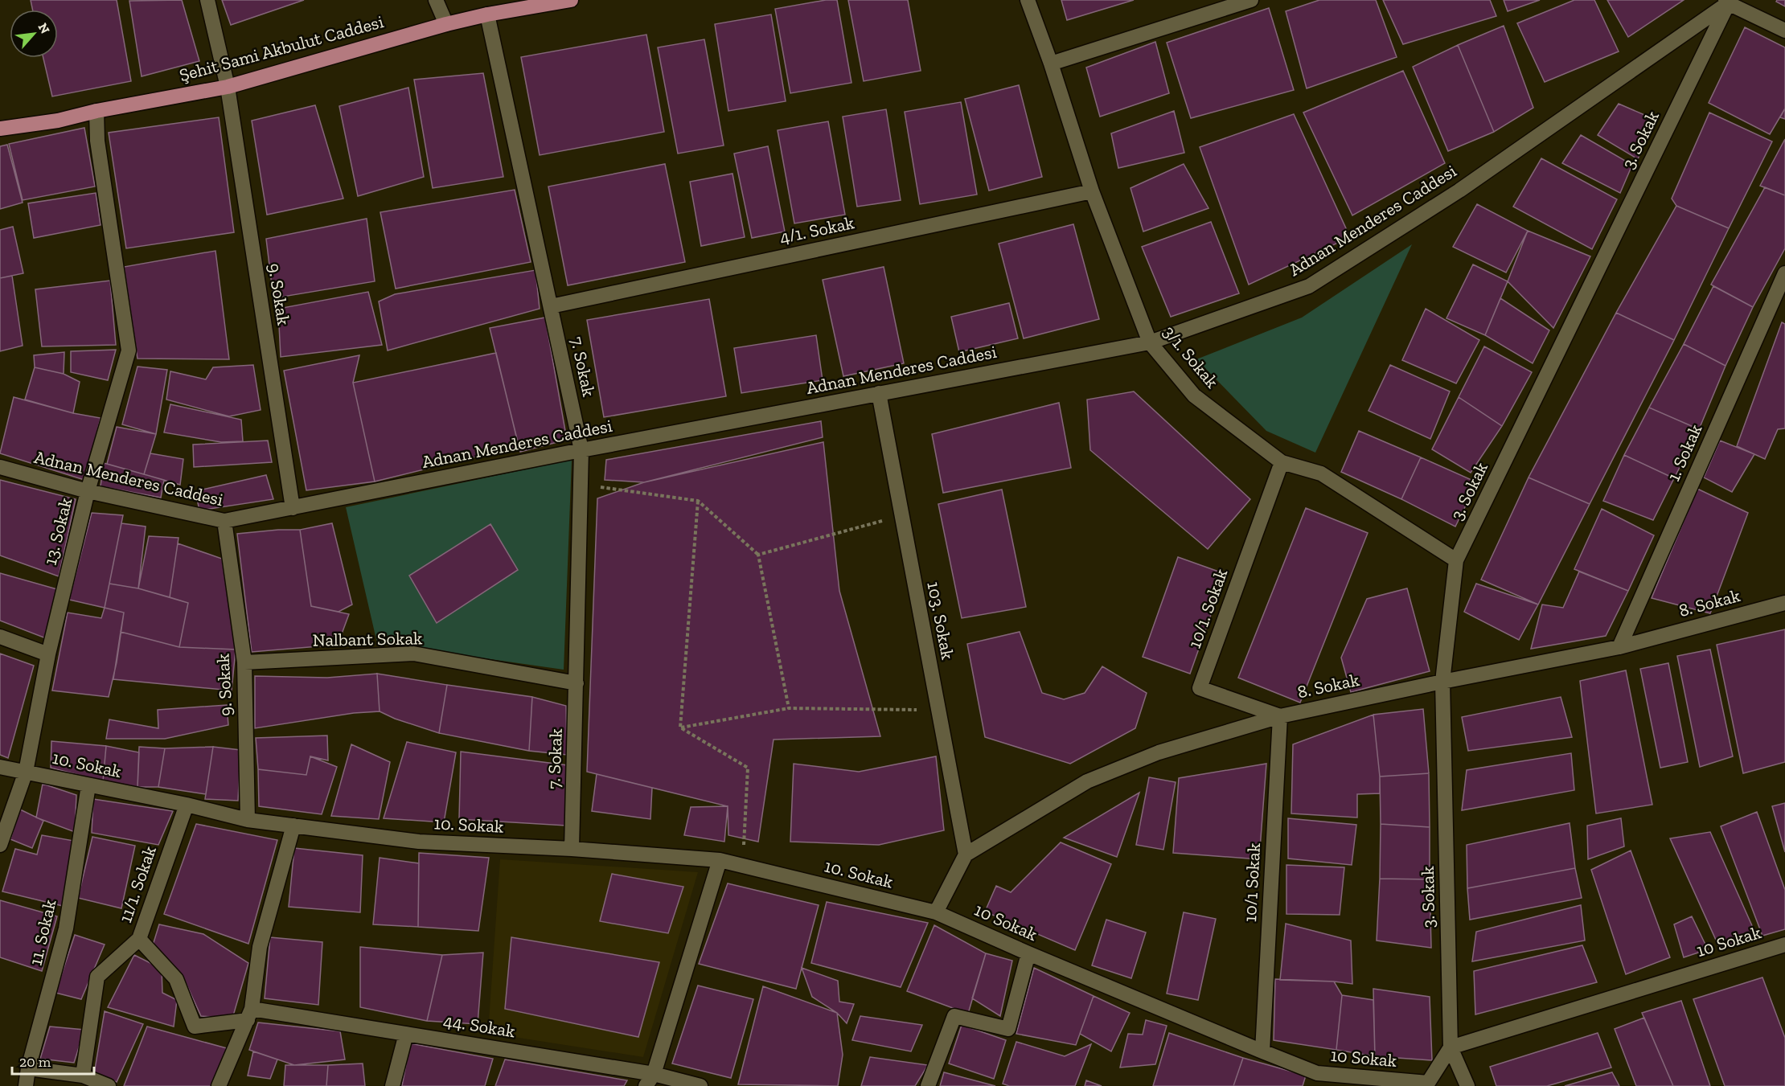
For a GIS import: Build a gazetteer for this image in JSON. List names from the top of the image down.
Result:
{
  "streets": {
    "main road": ["Şehit Sami Akbulut Caddesi"],
    "street": [
      "3. Sokak",
      "Adnan Menderes Caddesi",
      "4/1. Sokak",
      "9. Sokak",
      "3/1. Sokak",
      "7. Sokak",
      "1. Sokak",
      "13. Sokak",
      "8. Sokak",
      "10/1. Sokak",
      "103. Sokak",
      "Nalbant Sokak",
      "10. Sokak",
      "10/1 Sokak",
      "11/1. Sokak",
      "10 Sokak",
      "11. Sokak",
      "44. Sokak"
    ]
  },
  "crossings": [
    ["Şehit Sami Akbulut Caddesi", "9. Sokak"],
    ["Şehit Sami Akbulut Caddesi", "7. Sokak"],
    ["Şehit Sami Akbulut Caddesi", "13. Sokak"],
    ["3. Sokak", "Adnan Menderes Caddesi"],
    ["3. Sokak", "3/1. Sokak"],
    ["3. Sokak", "8. Sokak"],
    ["3. Sokak", "10 Sokak"],
    ["Adnan Menderes Caddesi", "9. Sokak"],
    ["Adnan Menderes Caddesi", "3/1. Sokak"],
    ["Adnan Menderes Caddesi", "7. Sokak"],
    ["Adnan Menderes Caddesi", "13. Sokak"],
    ["Adnan Menderes Caddesi", "103. Sokak"],
    ["4/1. Sokak", "3/1. Sokak"],
    ["4/1. Sokak", "7. Sokak"],
    ["9. Sokak", "Nalbant Sokak"],
    ["9. Sokak", "10. Sokak"],
    ["3/1. Sokak", "10/1. Sokak"],
    ["7. Sokak", "Nalbant Sokak"],
    ["7. Sokak", "10. Sokak"],
    ["1. Sokak", "8. Sokak"],
    ["13. Sokak", "10. Sokak"],
    ["8. Sokak", "10/1. Sokak"],
    ["8. Sokak", "103. Sokak"],
    ["8. Sokak", "10/1 Sokak"],
    ["10/1. Sokak", "10/1 Sokak"],
    ["10. Sokak", "11/1. Sokak"],
    ["10. Sokak", "10 Sokak"],
    ["10. Sokak", "11. Sokak"],
    ["10/1 Sokak", "10 Sokak"],
    ["11/1. Sokak", "44. Sokak"]
  ],
  "scale_bar": "20 m",
  "north": "top right"
}
